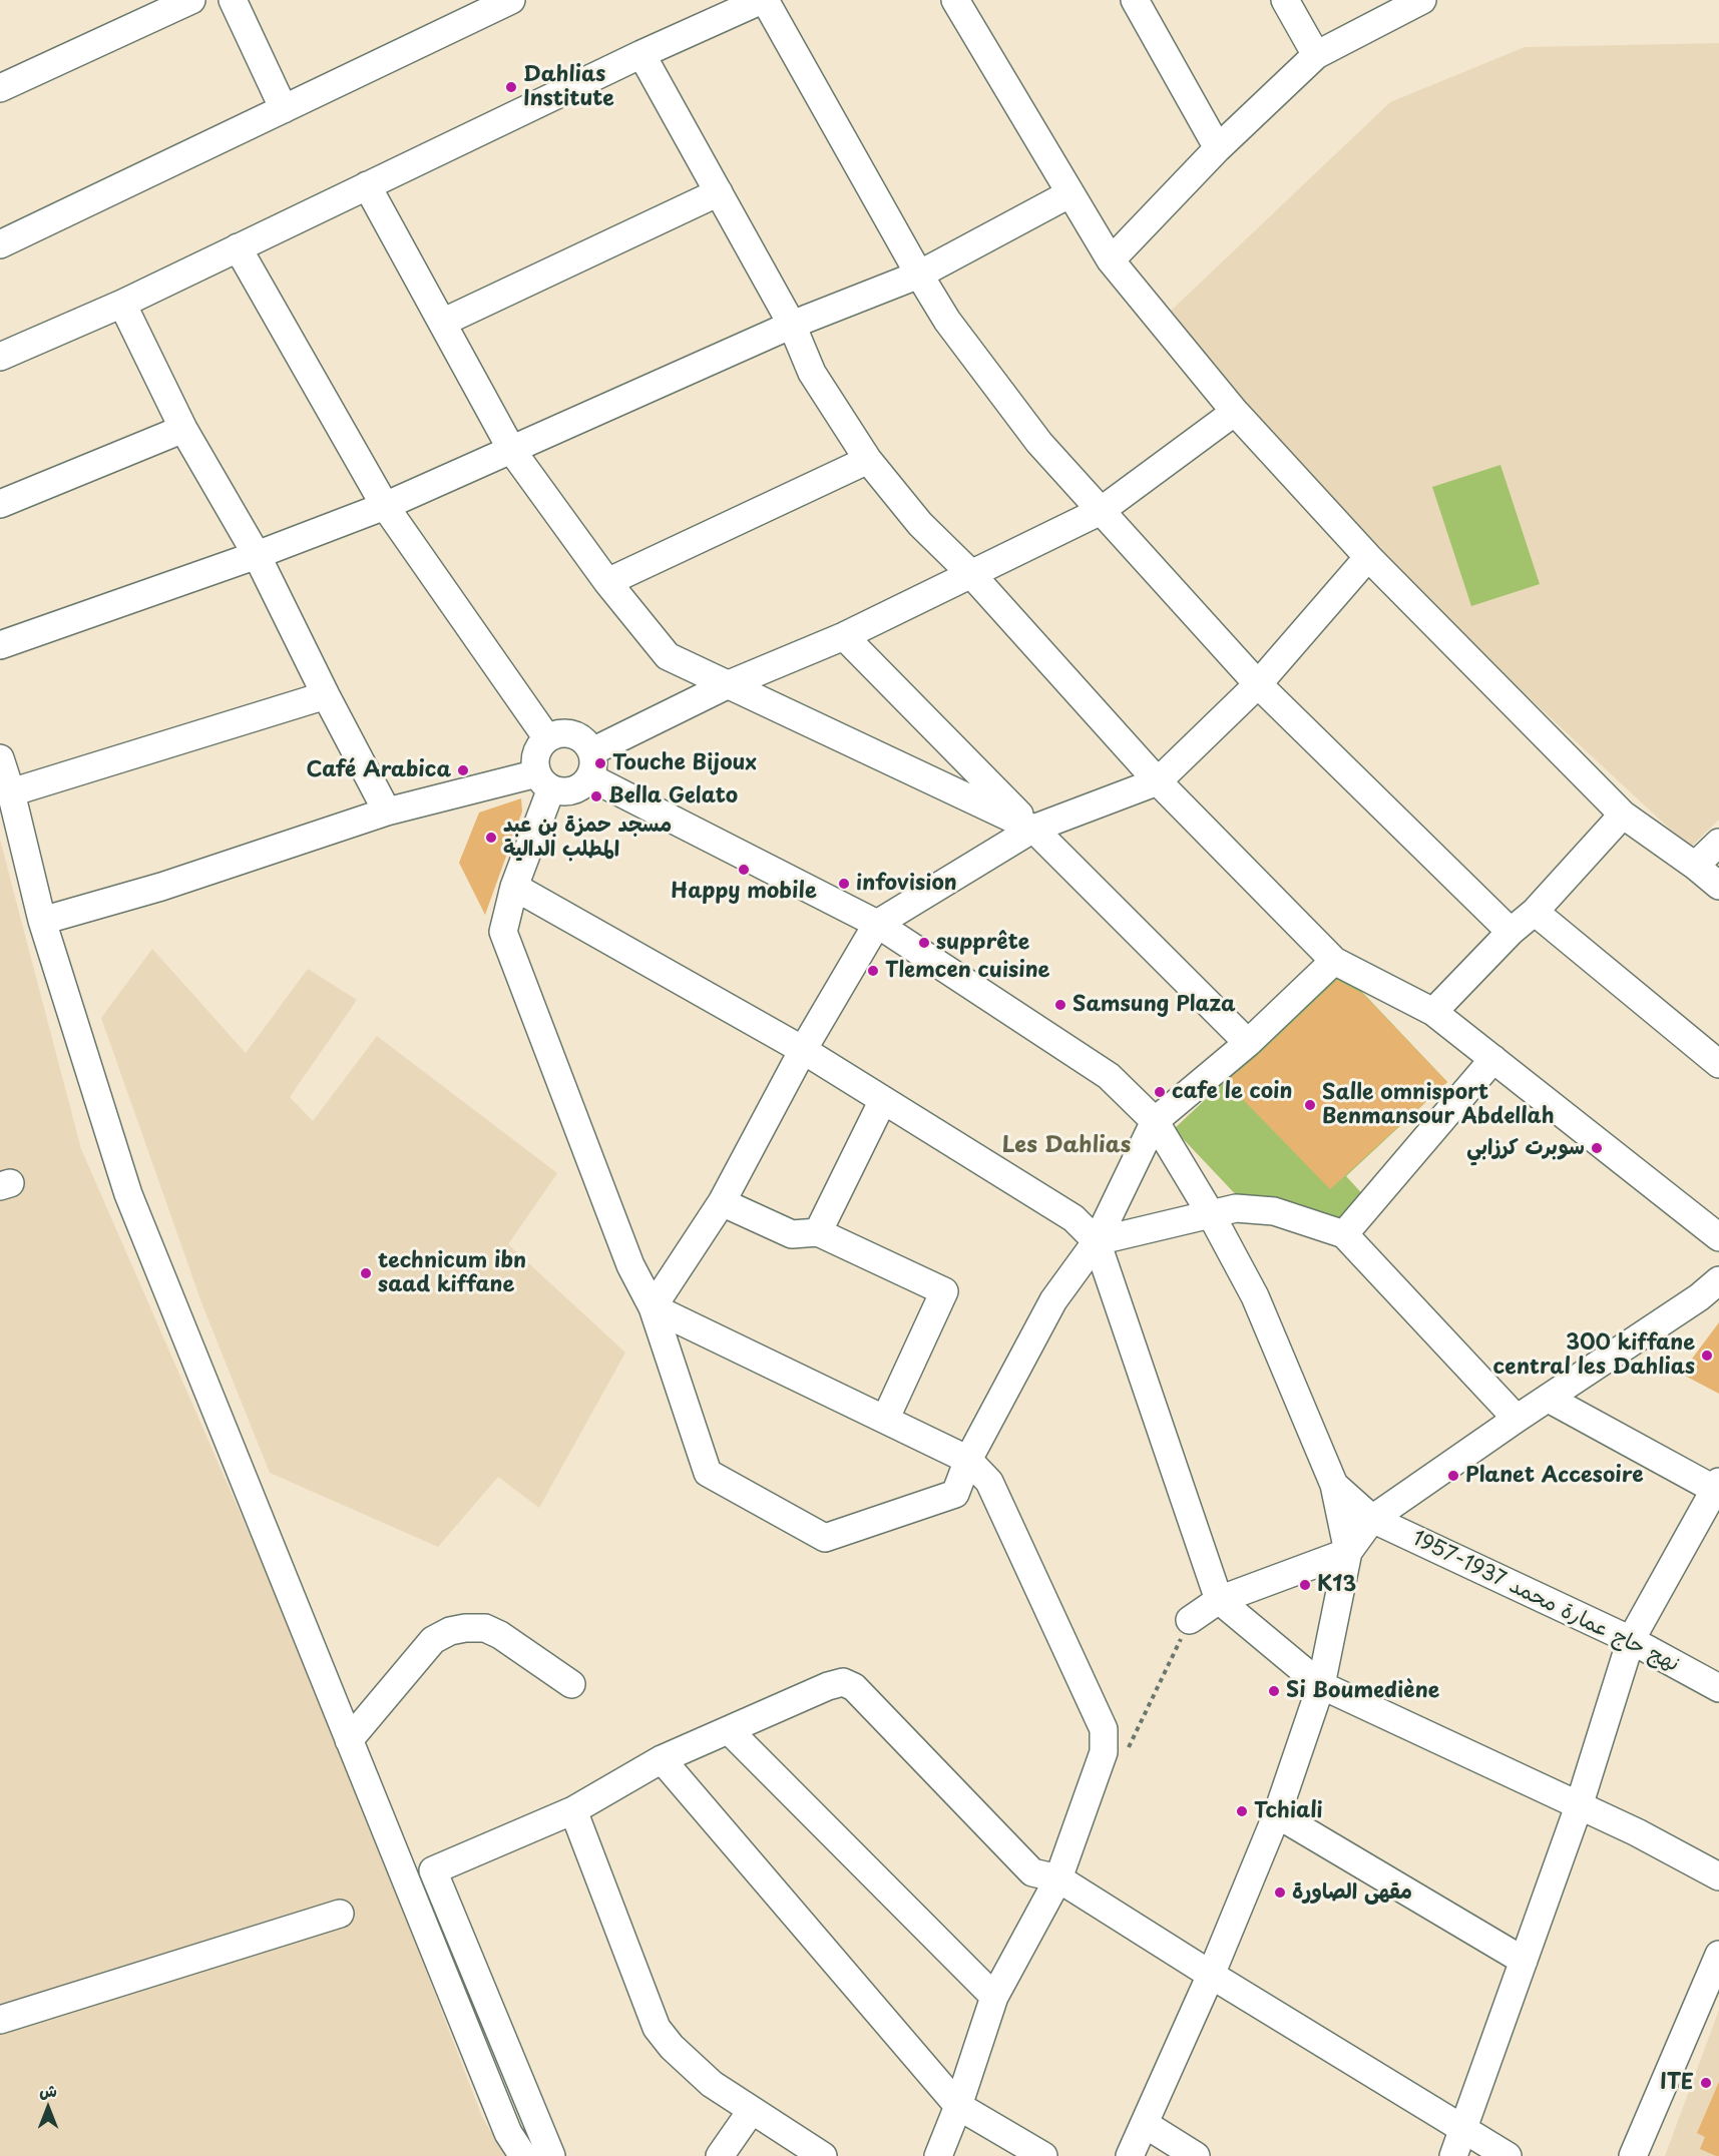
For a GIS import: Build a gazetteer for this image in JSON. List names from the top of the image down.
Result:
{
  "streets": {
    "street": ["نهج حاج عمارة محمد 1937-1957"]
  },
  "districts": ["Les Dahlias"],
  "places": [
    "Dahlias Institute",
    "Touche Bijoux",
    "Café Arabica",
    "Bella Gelato",
    "مسجد حمزة بن عبد المطلب الدالية",
    "Happy mobile",
    "infovision",
    "supprête",
    "Tlemcen cuisine",
    "Samsung Plaza",
    "cafe le coin",
    "Salle omnisport Benmansour Abdellah",
    "سوبرت كرزابي",
    "technicum ibn saad kiffane",
    "300 kiffane central les Dahlias",
    "Planet Accesoire",
    "K13",
    "Si Boumediène",
    "Tchiali",
    "مقهى الصاورة",
    "ITE"
  ],
  "north": "top"
}
